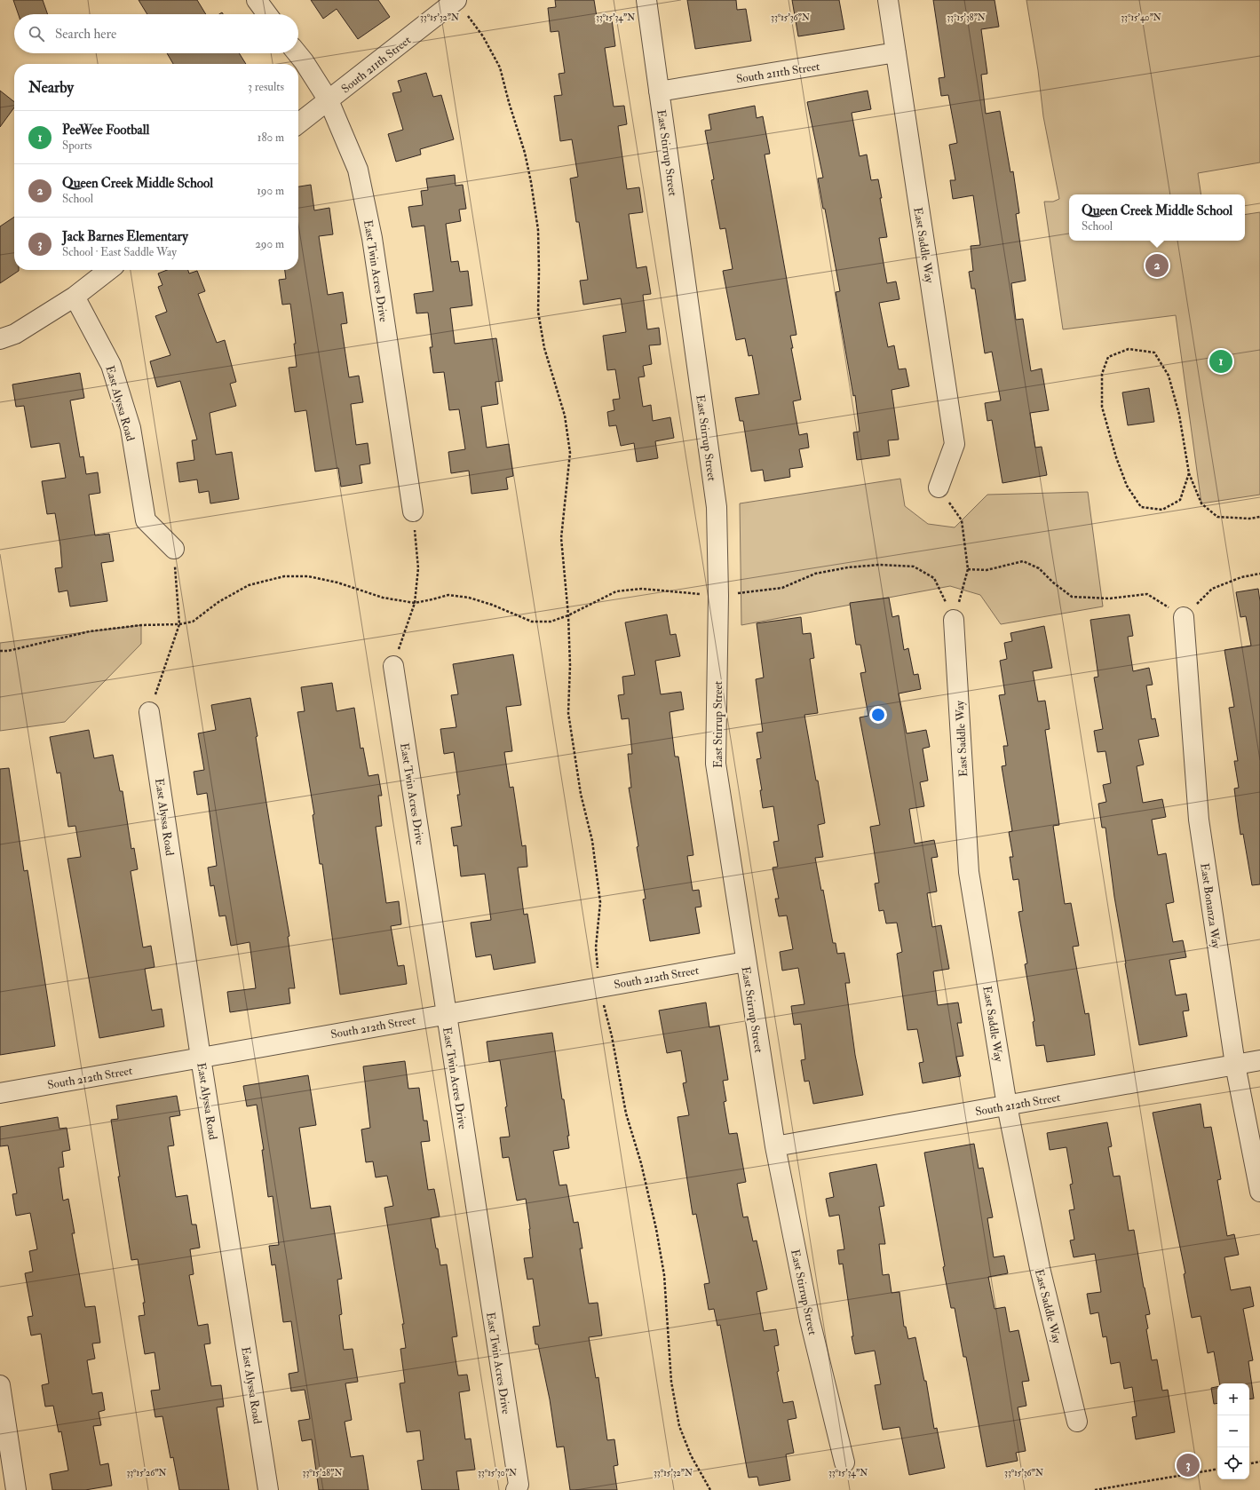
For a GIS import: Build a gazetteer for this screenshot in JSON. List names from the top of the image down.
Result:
{
  "streets": {
    "street": [
      "South 211th Street",
      "East Stirrup Street",
      "East Saddle Way",
      "East Twin Acres Drive",
      "East Alyssa Road",
      "East Bonanza Way",
      "South 212th Street"
    ]
  },
  "crossings": [
    ["South 211th Street", "East Stirrup Street"],
    ["South 211th Street", "East Saddle Way"],
    ["South 211th Street", "East Twin Acres Drive"],
    ["East Stirrup Street", "South 212th Street"],
    ["East Saddle Way", "South 212th Street"],
    ["East Twin Acres Drive", "South 212th Street"],
    ["East Alyssa Road", "South 212th Street"],
    ["East Bonanza Way", "South 212th Street"]
  ],
  "page": {
    "search": "Search here",
    "heading": ["Nearby", "3 results"],
    "list": [
      {
        "mark": "1",
        "name": "PeeWee Football",
        "note": "Sports",
        "value": "180 m"
      },
      {
        "mark": "2",
        "name": "Queen Creek Middle School",
        "note": "School",
        "value": "190 m"
      },
      {
        "mark": "3",
        "name": "Jack Barnes Elementary",
        "note": "School · East Saddle Way",
        "value": "290 m"
      }
    ],
    "popup": ["Queen Creek Middle School", "School"],
    "pins": ["2", "1", "3"],
    "map_buttons": ["+", "−"]
  },
  "coordinates": [
    "33°15'40\"N",
    "33°15'32\"N",
    "33°15'34\"N",
    "33°15'36\"N",
    "33°15'38\"N",
    "33°15'26\"N",
    "33°15'28\"N",
    "33°15'30\"N"
  ]
}
